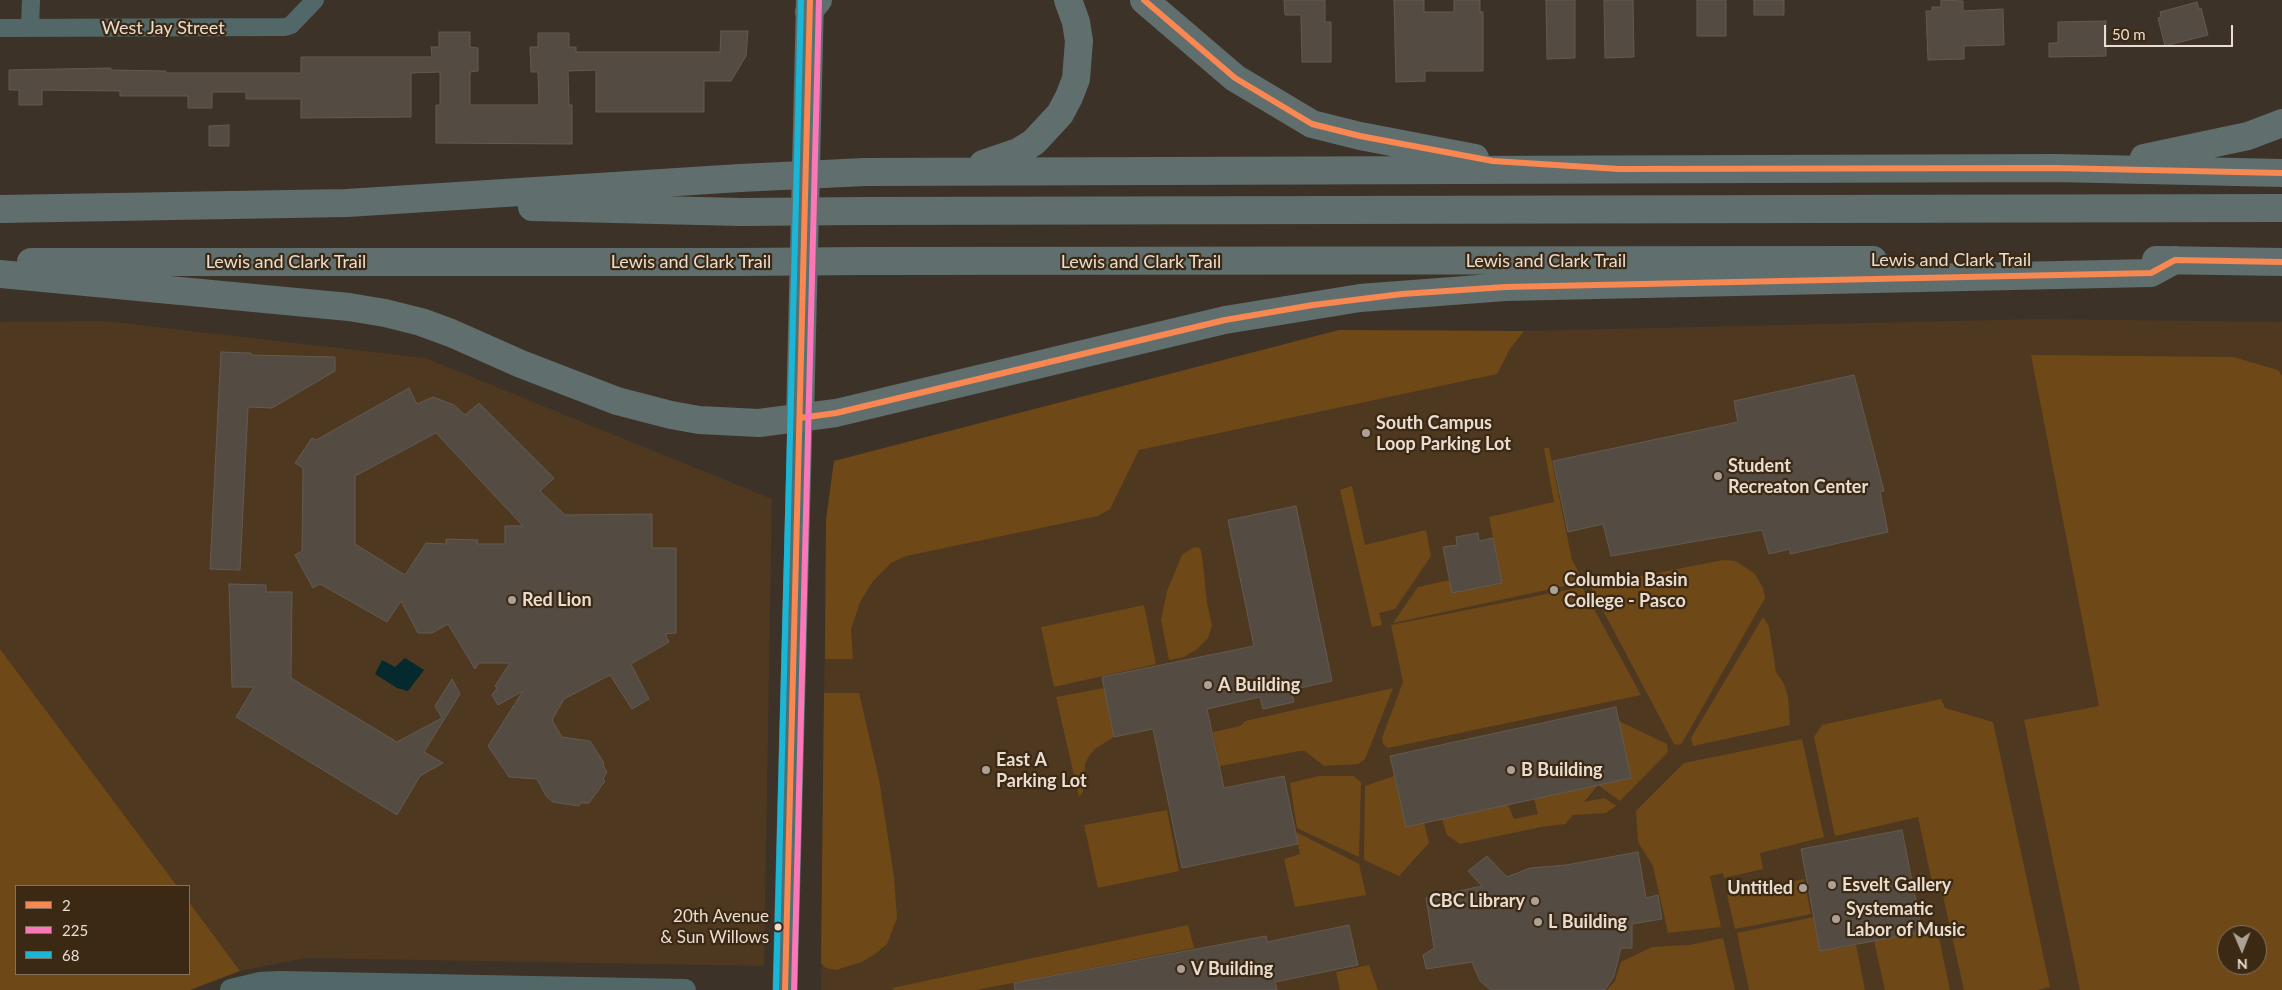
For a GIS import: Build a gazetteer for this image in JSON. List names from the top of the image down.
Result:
{
  "streets": {
    "highway": ["Lewis and Clark Trail"],
    "street": ["West Jay Street"]
  },
  "places": [
    "South Campus Loop Parking Lot",
    "Student Recreaton Center",
    "Columbia Basin College - Pasco",
    "Red Lion",
    "A Building",
    "East A Parking Lot",
    "B Building",
    "Esvelt Gallery",
    "Untitled",
    "CBC Library",
    "Systematic Labor of Music",
    "L Building",
    "20th Avenue & Sun Willows",
    "V Building"
  ],
  "lines": ["transit line 2", "transit line 225", "transit line 68"],
  "legend": ["2", "225", "68"],
  "scale_bar": "50 m",
  "north": "bottom"
}
